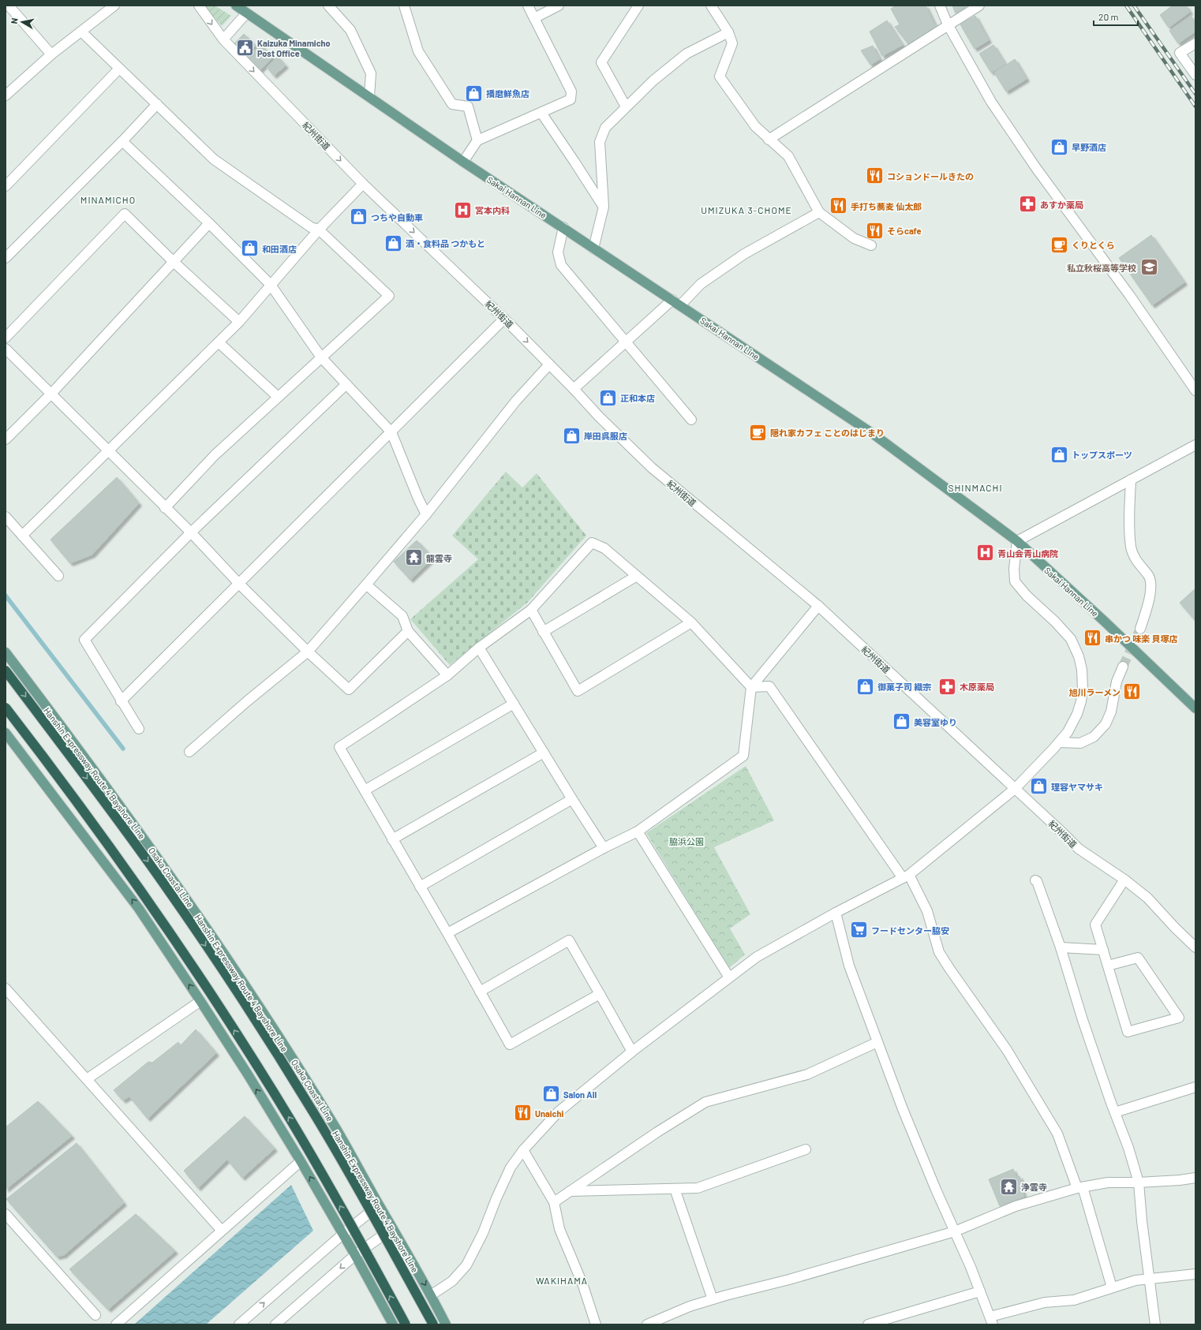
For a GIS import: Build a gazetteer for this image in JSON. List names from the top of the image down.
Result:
{
  "streets": {
    "highway": ["Hanshin Expressway Route 4 Bayshore Line"],
    "main road": ["Sakai Hannan Line", "Osaka Coastal Line"],
    "street": ["紀州街道"]
  },
  "districts": [
    "MINAMICHO",
    "UMIZUKA 3-CHOME",
    "SHINMACHI",
    "WAKIHAMA"
  ],
  "parks": ["脇浜公園"],
  "places": {
    "public building": ["Kaizuka Minamicho Post Office"],
    "shop": [
      "播磨鮮魚店",
      "早野酒店",
      "つちや自動車",
      "酒・食料品 つかもと",
      "和田酒店",
      "正和本店",
      "岸田呉服店",
      "トップスポーツ",
      "御菓子司 織宗",
      "美容室ゆり",
      "理容ヤマサキ",
      "Salon All"
    ],
    "restaurant": [
      "コションドールきたの",
      "手打ち蕎麦 仙太郎",
      "そらcafe",
      "串かつ 味楽 貝塚店",
      "旭川ラーメン",
      "Unaichi"
    ],
    "pharmacy": ["あすか薬局", "木原薬局"],
    "hospital": ["宮本内科", "青山会青山病院"],
    "cafe": ["くりとくら", "隠れ家カフェ ことのはじまり"],
    "school or university": ["私立秋桜高等学校"],
    "temple": ["龍雲寺", "浄雲寺"],
    "supermarket": ["フードセンター脇安"]
  },
  "scale_bar": "20 m",
  "north": "left"
}
